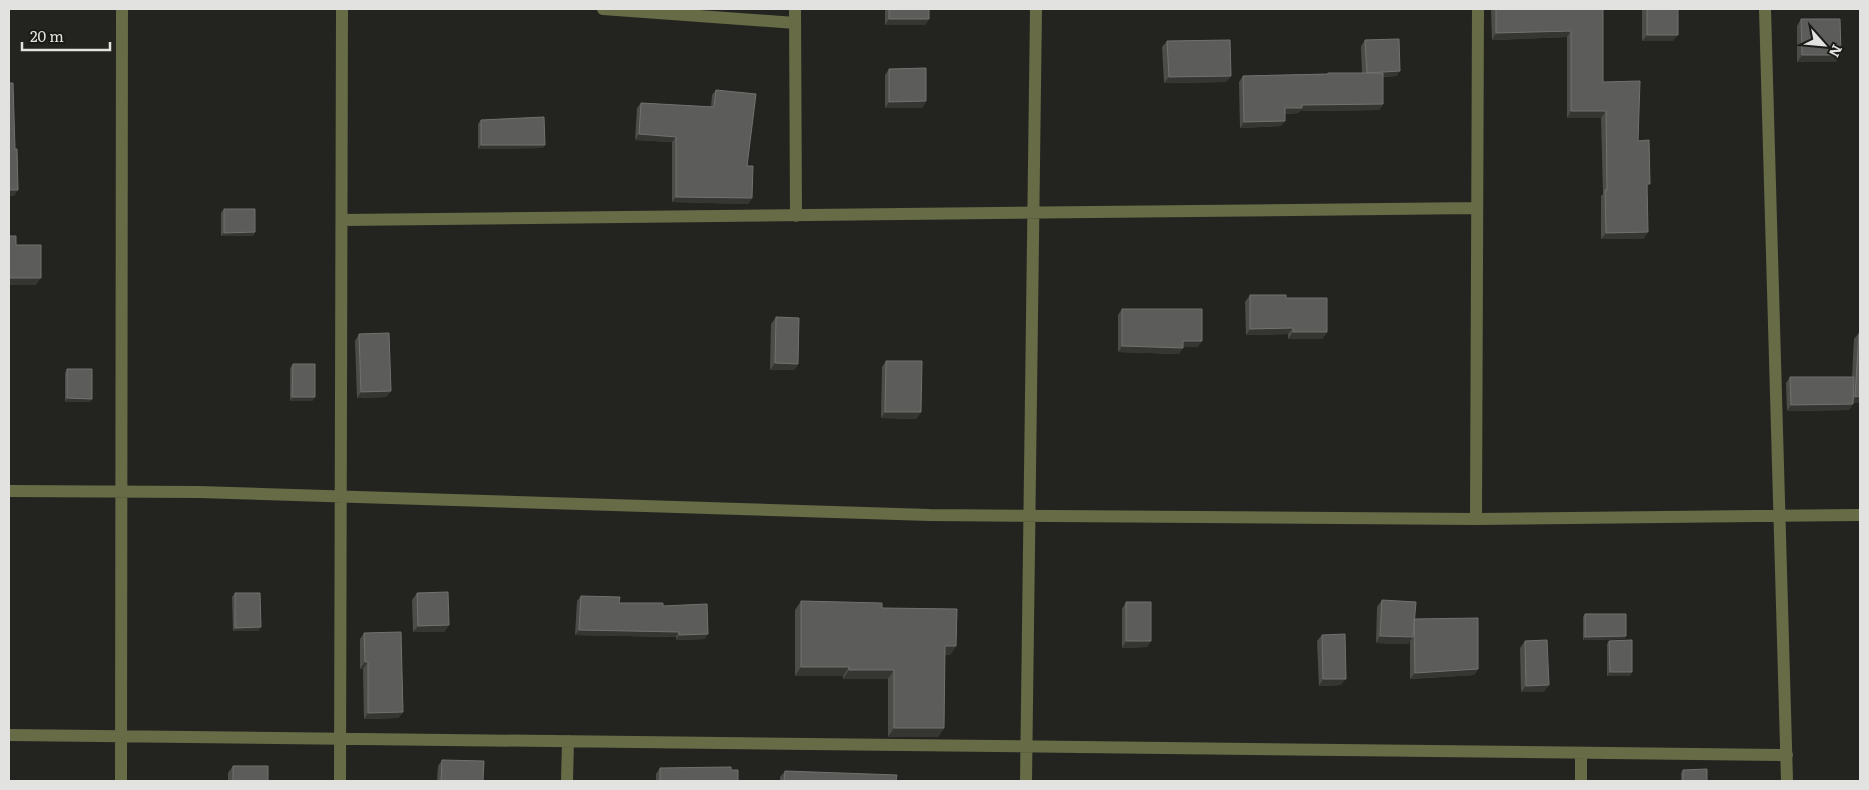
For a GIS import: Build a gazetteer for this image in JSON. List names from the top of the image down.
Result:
{
  "scale_bar": "20 m",
  "north": "bottom right"
}
